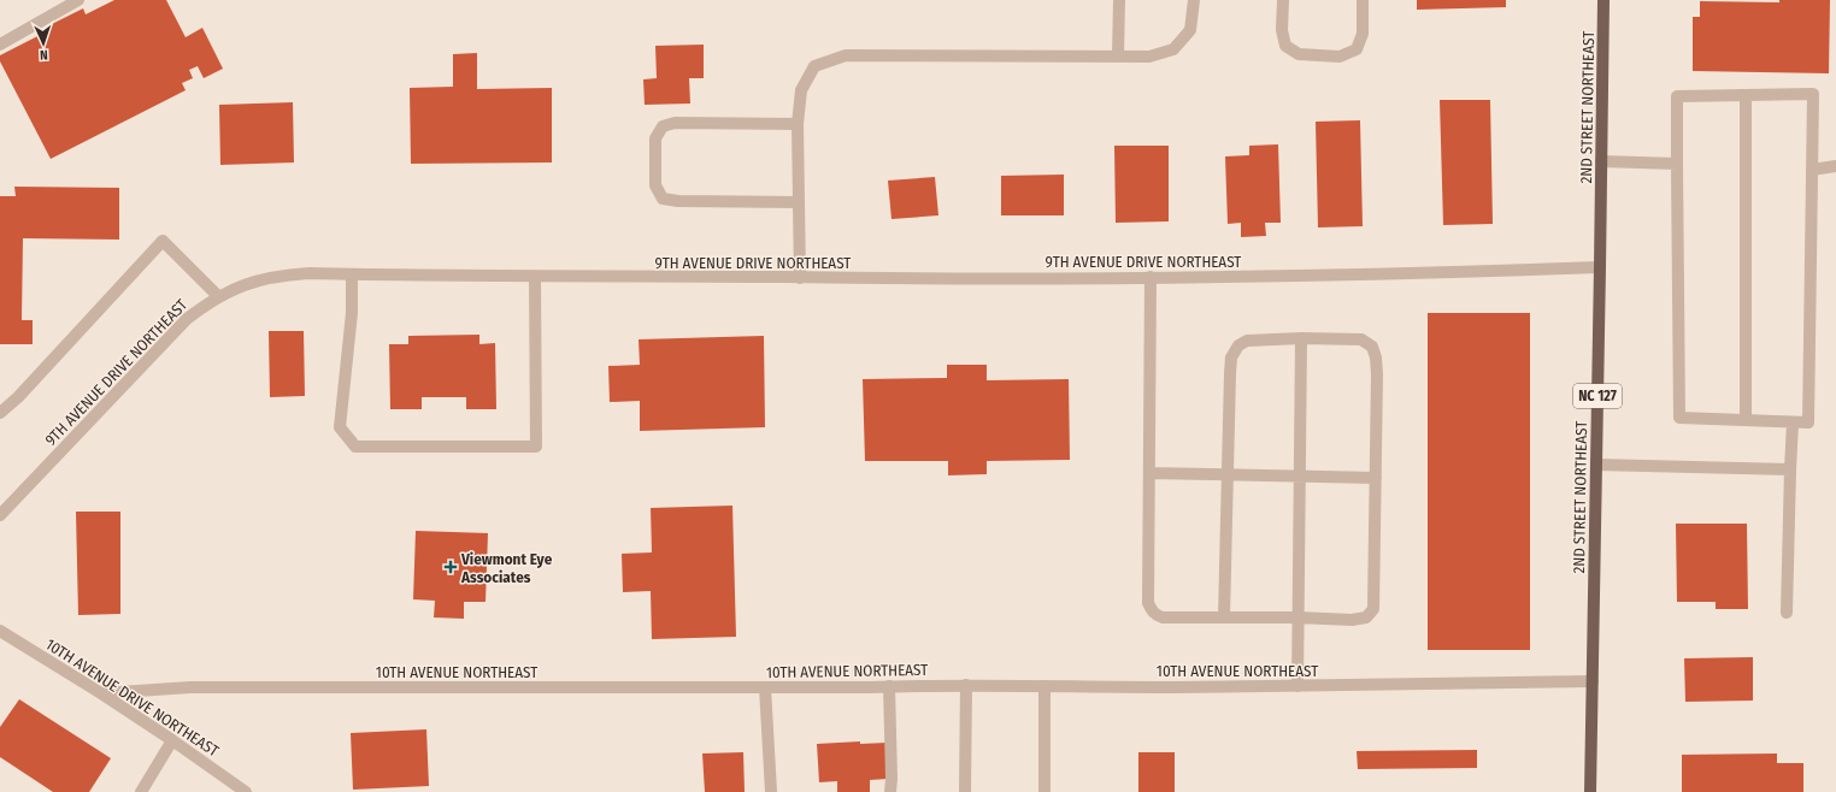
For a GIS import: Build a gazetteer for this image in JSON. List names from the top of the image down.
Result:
{
  "streets": {
    "main road": ["2ND STREET NORTHEAST", "NC 127"],
    "street": ["9TH AVENUE DRIVE NORTHEAST", "10TH AVENUE NORTHEAST", "10TH AVENUE DRIVE NORTHEAST"]
  },
  "crossings": [
    ["2ND STREET NORTHEAST", "9TH AVENUE DRIVE NORTHEAST"],
    ["2ND STREET NORTHEAST", "10TH AVENUE NORTHEAST"],
    ["10TH AVENUE NORTHEAST", "10TH AVENUE DRIVE NORTHEAST"]
  ],
  "places": {
    "health": ["Viewmont Eye Associates"]
  },
  "north": "bottom"
}
